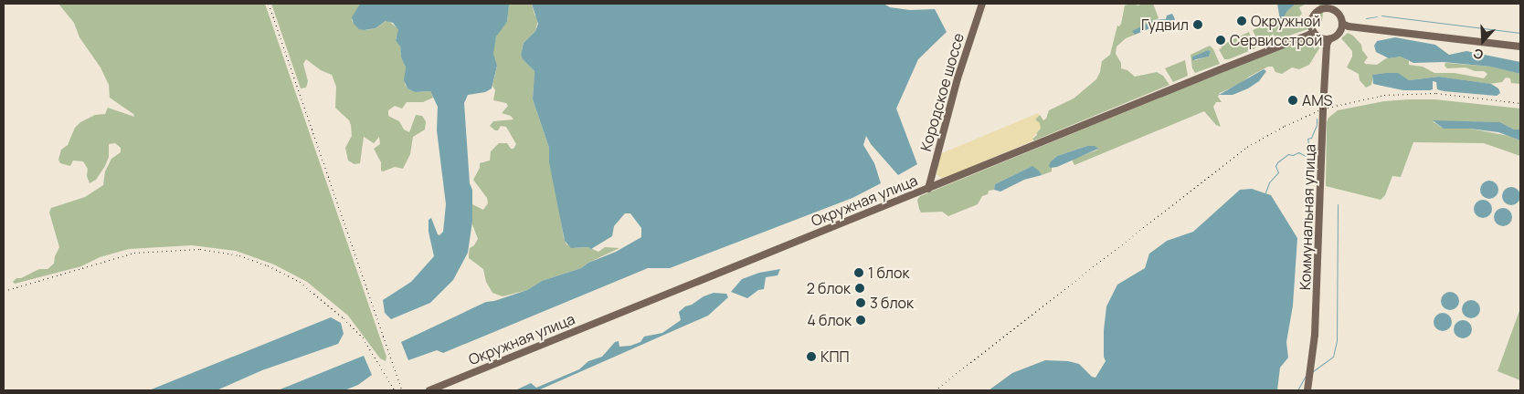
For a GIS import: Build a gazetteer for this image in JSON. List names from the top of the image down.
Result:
{
  "streets": {
    "main road": ["Кородское шоссе", "Окружная улица", "Коммунальная улица"]
  },
  "crossings": [
    ["Кородское шоссе", "Окружная улица"],
    ["Окружная улица", "Коммунальная улица"]
  ],
  "places": [
    "Окружной",
    "Гудвил",
    "Сервисстрой",
    "AMS",
    "1 блок",
    "2 блок",
    "3 блок",
    "4 блок",
    "КПП"
  ],
  "north": "bottom"
}
